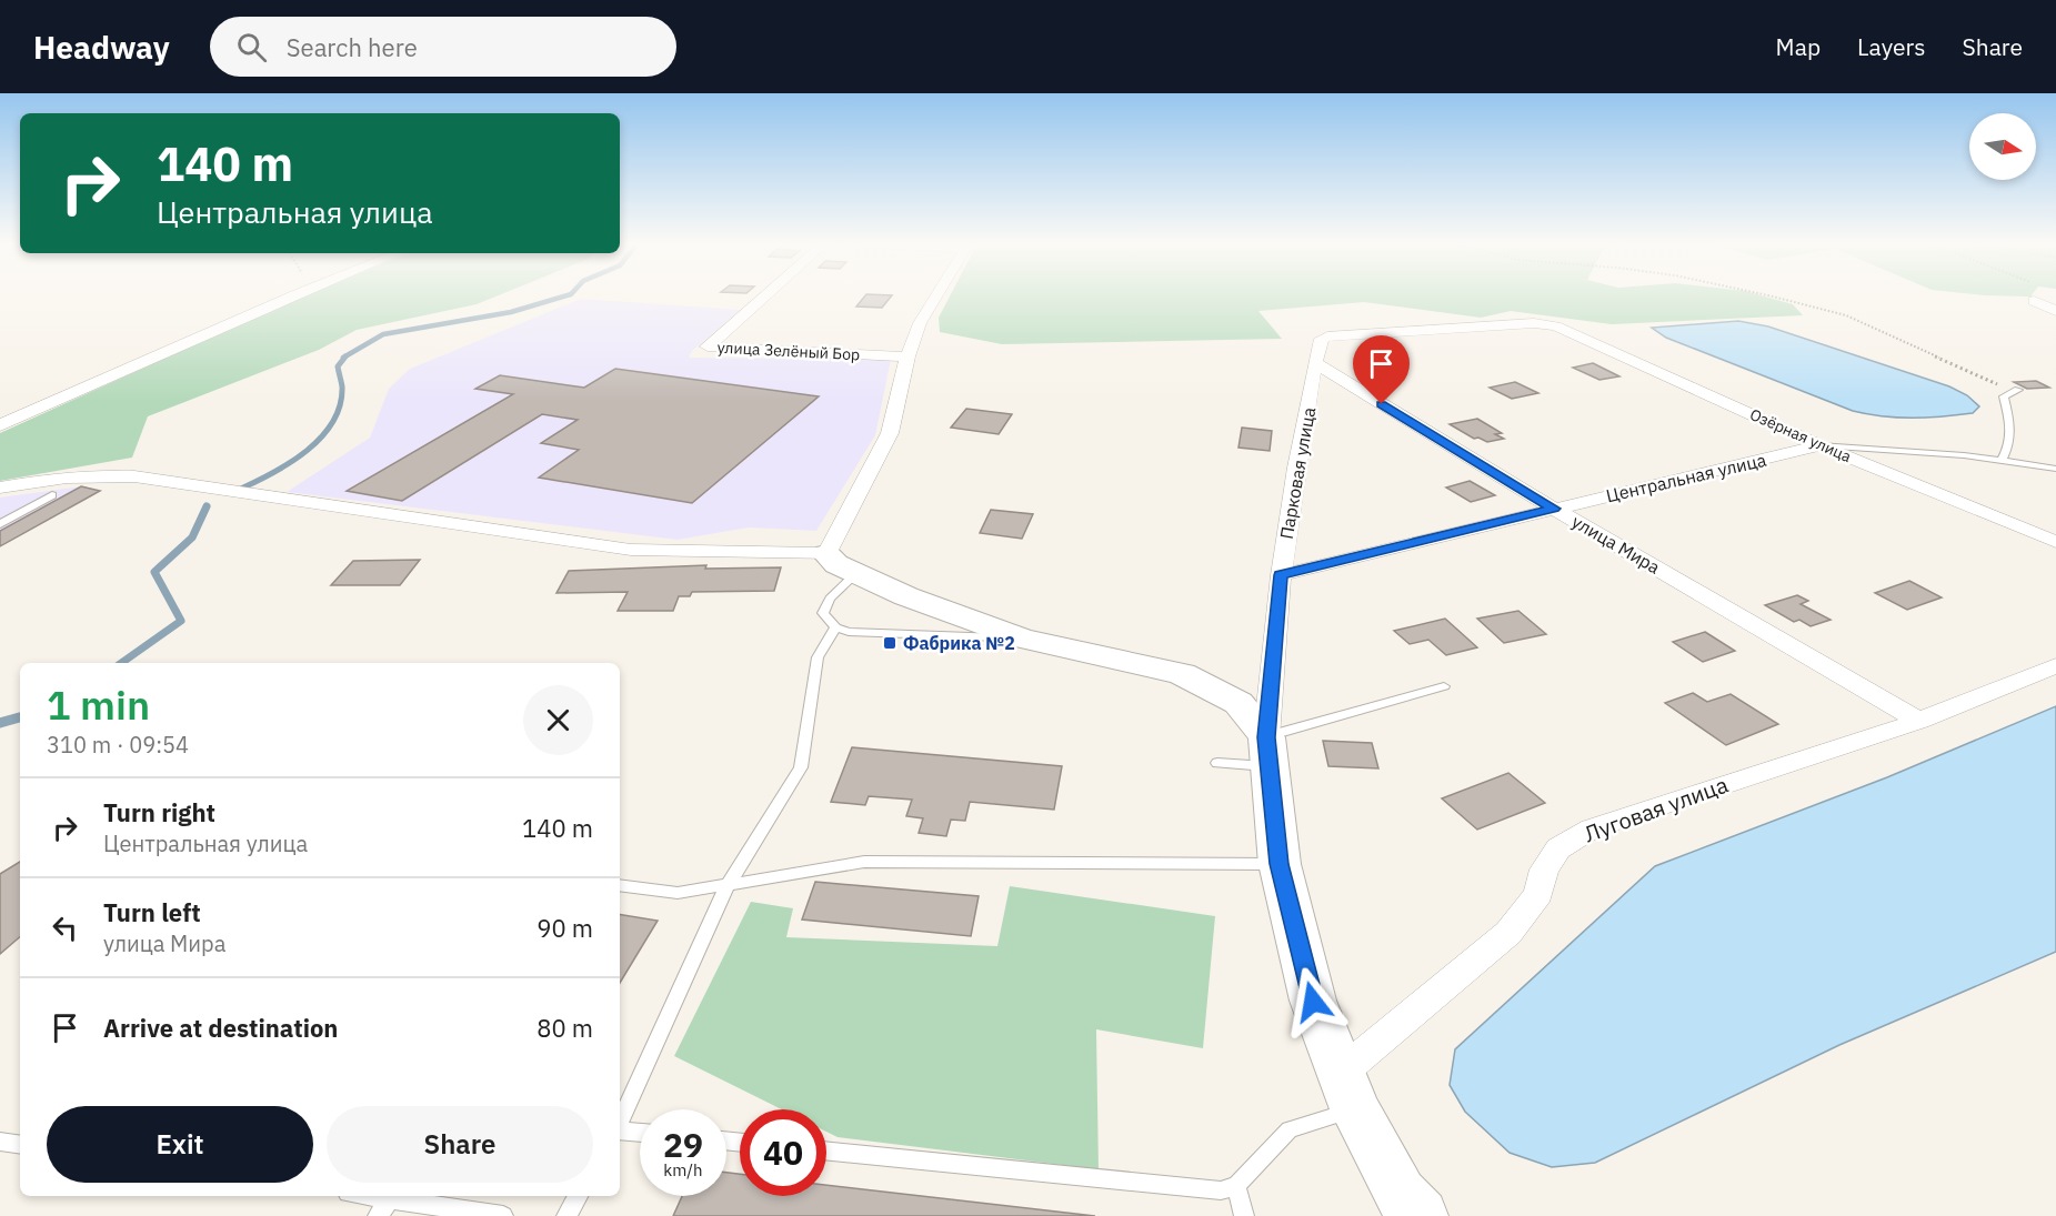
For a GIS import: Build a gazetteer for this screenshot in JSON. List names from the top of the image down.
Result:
{
  "streets": {
    "street": [
      "улица Зелёный Бор",
      "Озёрная улица",
      "Парковая улица",
      "Центральная улица",
      "улица Мира",
      "Луговая улица"
    ]
  },
  "crossings": [
    ["Озёрная улица", "Парковая улица"],
    ["Озёрная улица", "Центральная улица"],
    ["Парковая улица", "Центральная улица"],
    ["Парковая улица", "улица Мира"],
    ["Парковая улица", "Луговая улица"],
    ["Центральная улица", "улица Мира"],
    ["улица Мира", "Луговая улица"]
  ],
  "places": {
    "transit": ["Фабрика №2"]
  },
  "north": "right",
  "page": {
    "header": "Headway",
    "search": "Search here",
    "nav": ["Map", "Layers", "Share"],
    "turn": ["140 m", "Центральная улица"],
    "heading": ["1 min", "310 m · 09:54"],
    "list": [
      {
        "name": "Turn right",
        "note": "Центральная улица",
        "value": "140 m"
      },
      {
        "name": "Turn left",
        "note": "улица Мира",
        "value": "90 m"
      },
      {
        "name": "Arrive at destination",
        "value": "80 m"
      }
    ],
    "buttons": ["Exit", "Share"],
    "speed": "29 km/h",
    "limit": "40"
  }
}
